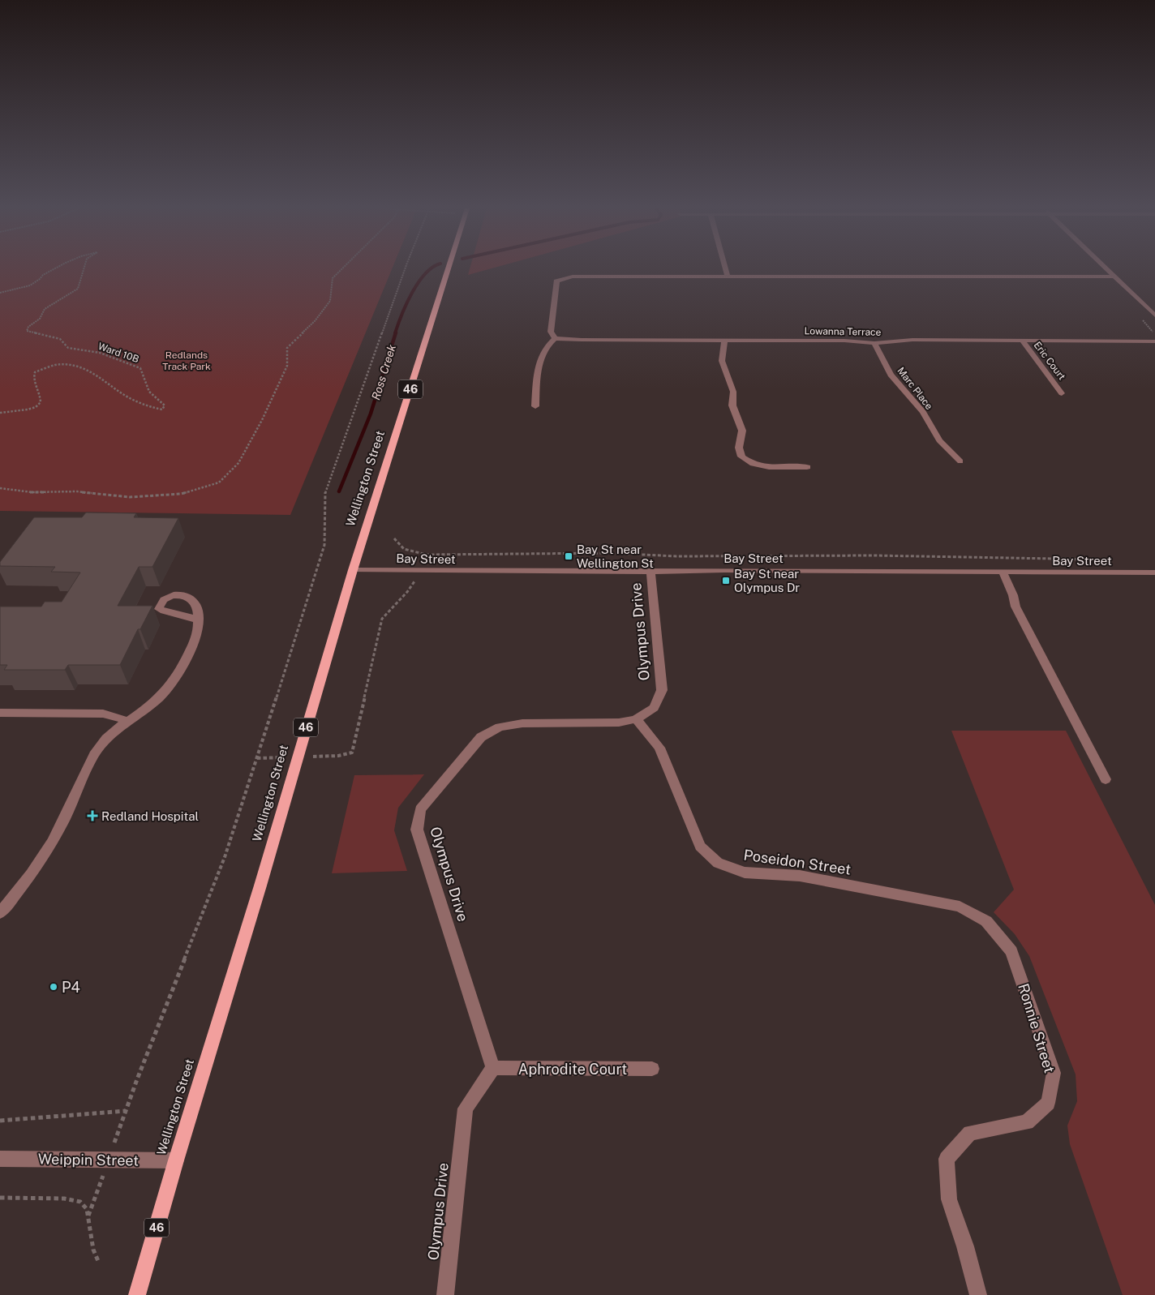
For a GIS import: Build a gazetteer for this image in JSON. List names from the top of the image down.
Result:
{
  "streets": {
    "main road": ["46", "Wellington Street"],
    "street": [
      "Lowanna Terrace",
      "Eric Court",
      "Marc Place",
      "Bay Street",
      "Olympus Drive",
      "Poseidon Street",
      "Ronnie Street",
      "Aphrodite Court",
      "Weippin Street"
    ],
    "path": ["Ward 10B"]
  },
  "crossings": [
    ["Lowanna Terrace", "Eric Court"],
    ["Lowanna Terrace", "Marc Place"],
    ["Wellington Street", "Bay Street"],
    ["Wellington Street", "Weippin Street"],
    ["Bay Street", "Olympus Drive"],
    ["Olympus Drive", "Poseidon Street"],
    ["Olympus Drive", "Aphrodite Court"],
    ["Poseidon Street", "Ronnie Street"]
  ],
  "water": ["Ross Creek"],
  "parks": ["Redlands Track Park"],
  "places": {
    "transit": ["Bay St near Wellington St", "Bay St near Olympus Dr"],
    "health": ["Redland Hospital"],
    "other": ["P4"]
  }
}
